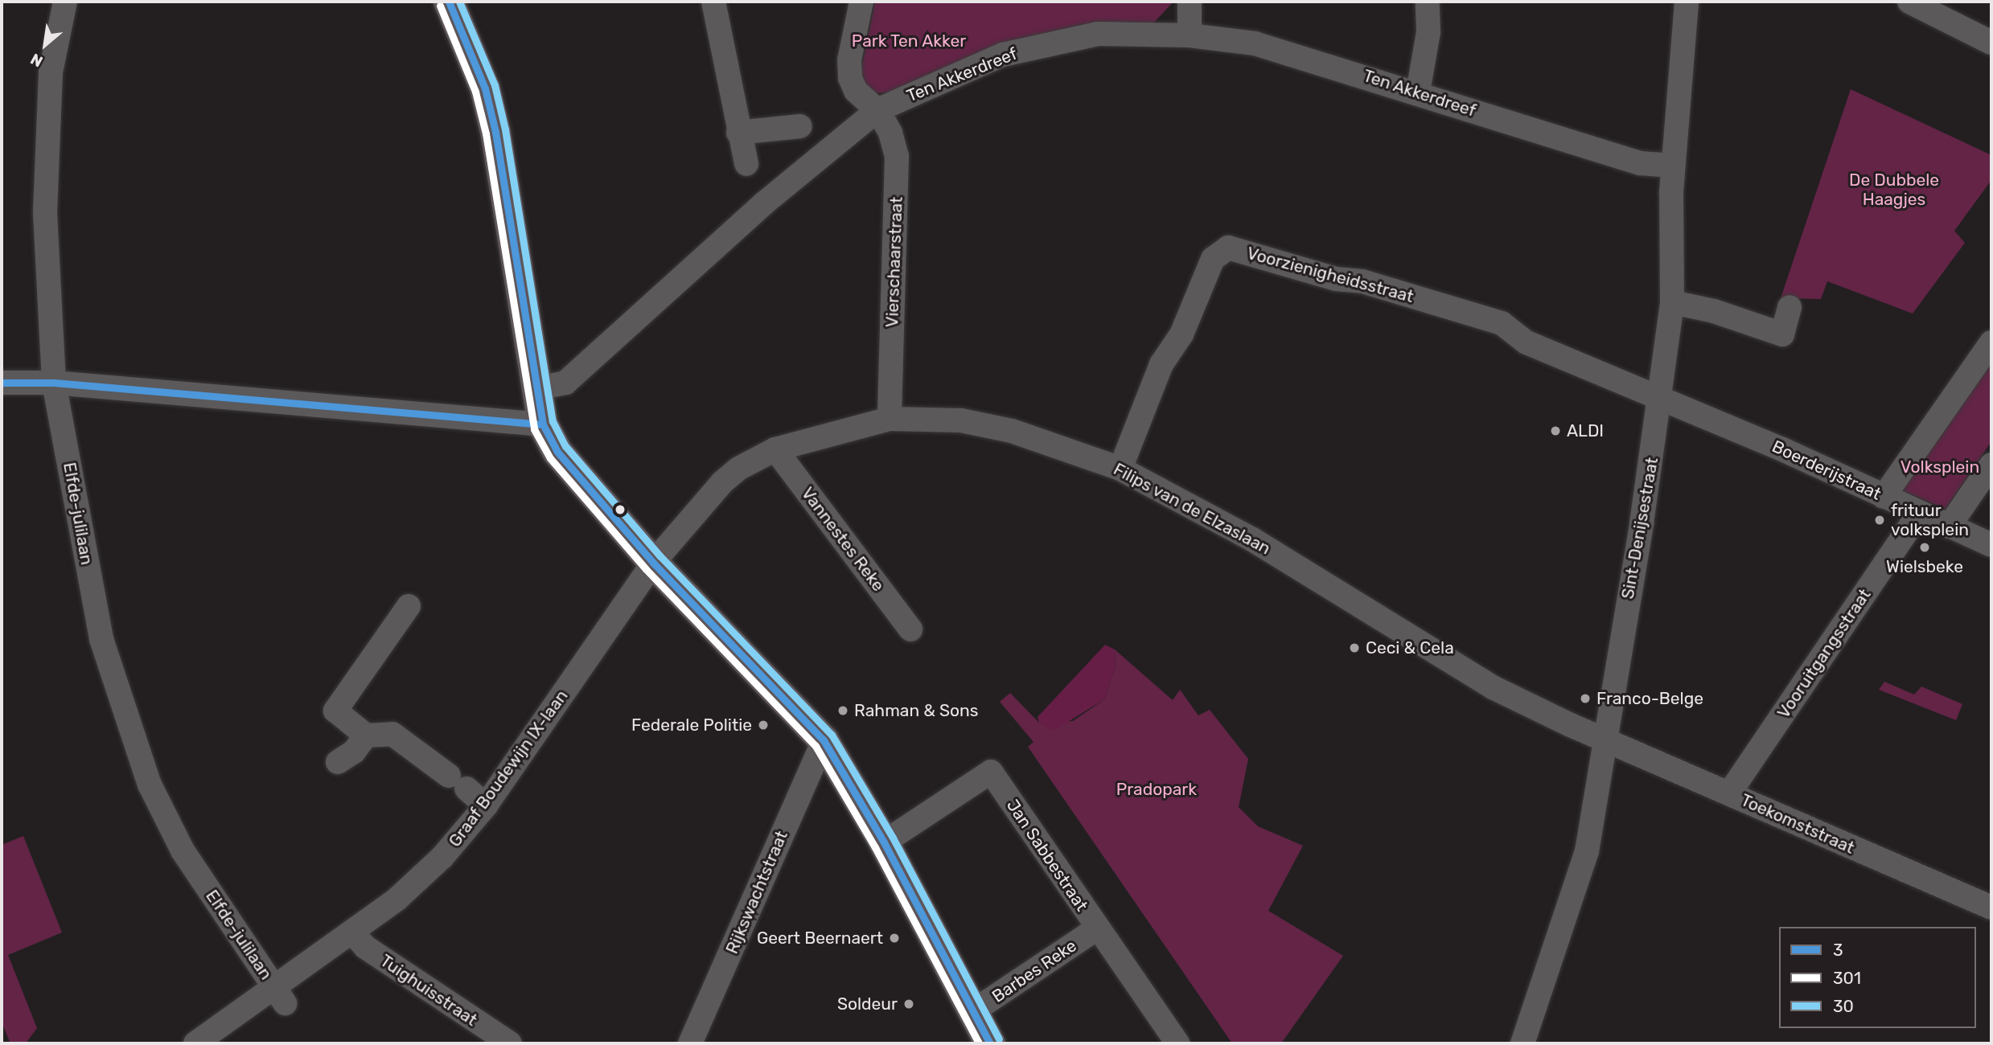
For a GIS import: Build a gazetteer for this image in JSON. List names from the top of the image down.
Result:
{
  "streets": {
    "street": [
      "Ten Akkerdreef",
      "Vierschaarstraat",
      "Voorzienigheidsstraat",
      "Boerderijstraat",
      "Filips van de Elzaslaan",
      "Elfde-julilaan",
      "Sint-Denijsestraat",
      "Vannestes Reke",
      "Vooruitgangsstraat",
      "Graaf Boudewijn IX-laan",
      "Toekomststraat",
      "Jan Sabbestraat",
      "Rijkswachtstraat",
      "Barbes Reke",
      "Tuighuisstraat"
    ]
  },
  "crossings": [
    ["Ten Akkerdreef", "Vierschaarstraat"],
    ["Ten Akkerdreef", "Sint-Denijsestraat"],
    ["Vierschaarstraat", "Filips van de Elzaslaan"],
    ["Voorzienigheidsstraat", "Boerderijstraat"],
    ["Voorzienigheidsstraat", "Filips van de Elzaslaan"],
    ["Voorzienigheidsstraat", "Sint-Denijsestraat"],
    ["Boerderijstraat", "Sint-Denijsestraat"],
    ["Boerderijstraat", "Vooruitgangsstraat"],
    ["Filips van de Elzaslaan", "Sint-Denijsestraat"],
    ["Filips van de Elzaslaan", "Vannestes Reke"],
    ["Filips van de Elzaslaan", "Graaf Boudewijn IX-laan"],
    ["Filips van de Elzaslaan", "Toekomststraat"],
    ["Elfde-julilaan", "Graaf Boudewijn IX-laan"],
    ["Sint-Denijsestraat", "Toekomststraat"],
    ["Vooruitgangsstraat", "Toekomststraat"],
    ["Graaf Boudewijn IX-laan", "Tuighuisstraat"],
    ["Jan Sabbestraat", "Barbes Reke"]
  ],
  "parks": [
    "Park Ten Akker",
    "De Dubbele Haagjes",
    "Volksplein",
    "Pradopark"
  ],
  "places": [
    "ALDI",
    "frituur volksplein",
    "Wielsbeke",
    "Ceci & Cela",
    "Franco-Belge",
    "Rahman & Sons",
    "Federale Politie",
    "Geert Beernaert",
    "Soldeur"
  ],
  "lines": ["transit line 3", "transit line 30", "transit line 301"],
  "legend": ["3", "301", "30"],
  "north": "bottom left"
}
